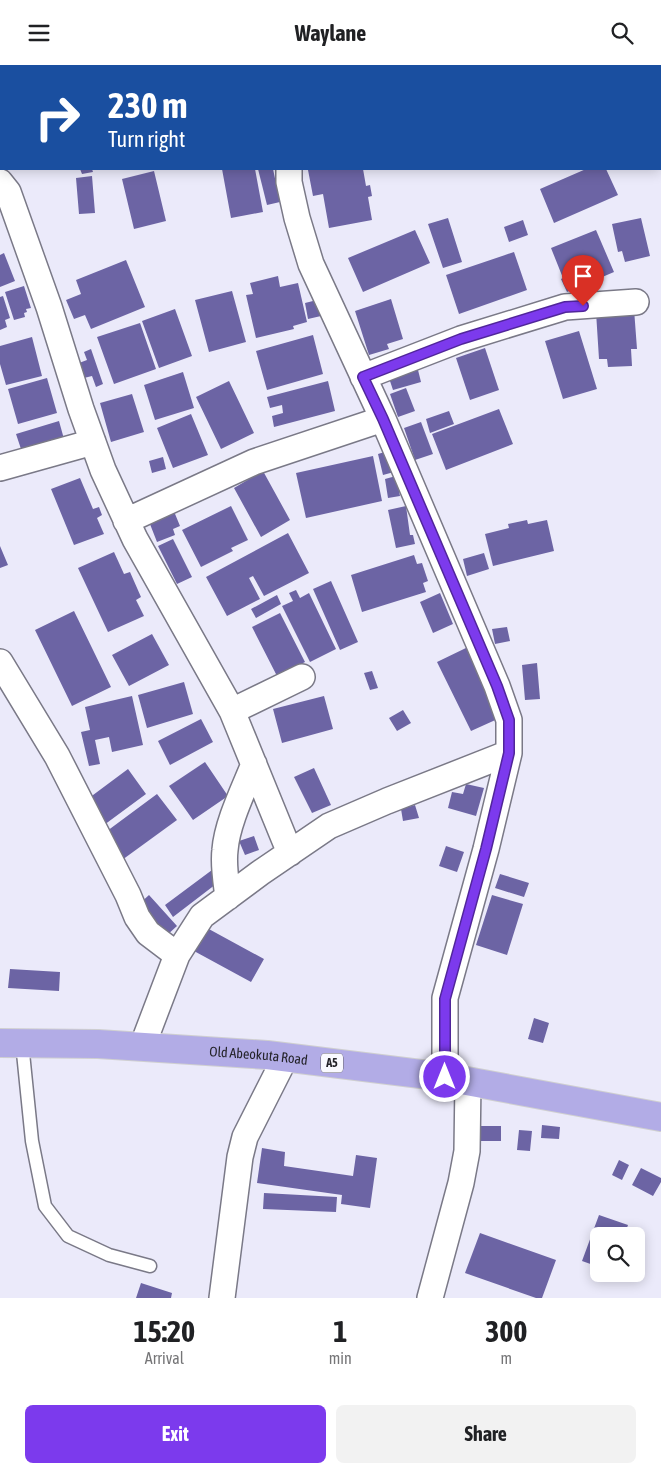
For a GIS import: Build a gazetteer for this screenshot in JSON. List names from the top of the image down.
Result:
{
  "streets": {
    "highway": ["Old Abeokuta Road", "A5"]
  },
  "page": {
    "header": "Waylane",
    "turn": ["230 m", "Turn right"],
    "eta": [
      "15:20",
      "Arrival",
      "1",
      "min",
      "300",
      "m"
    ],
    "buttons": ["Exit", "Share"]
  }
}
